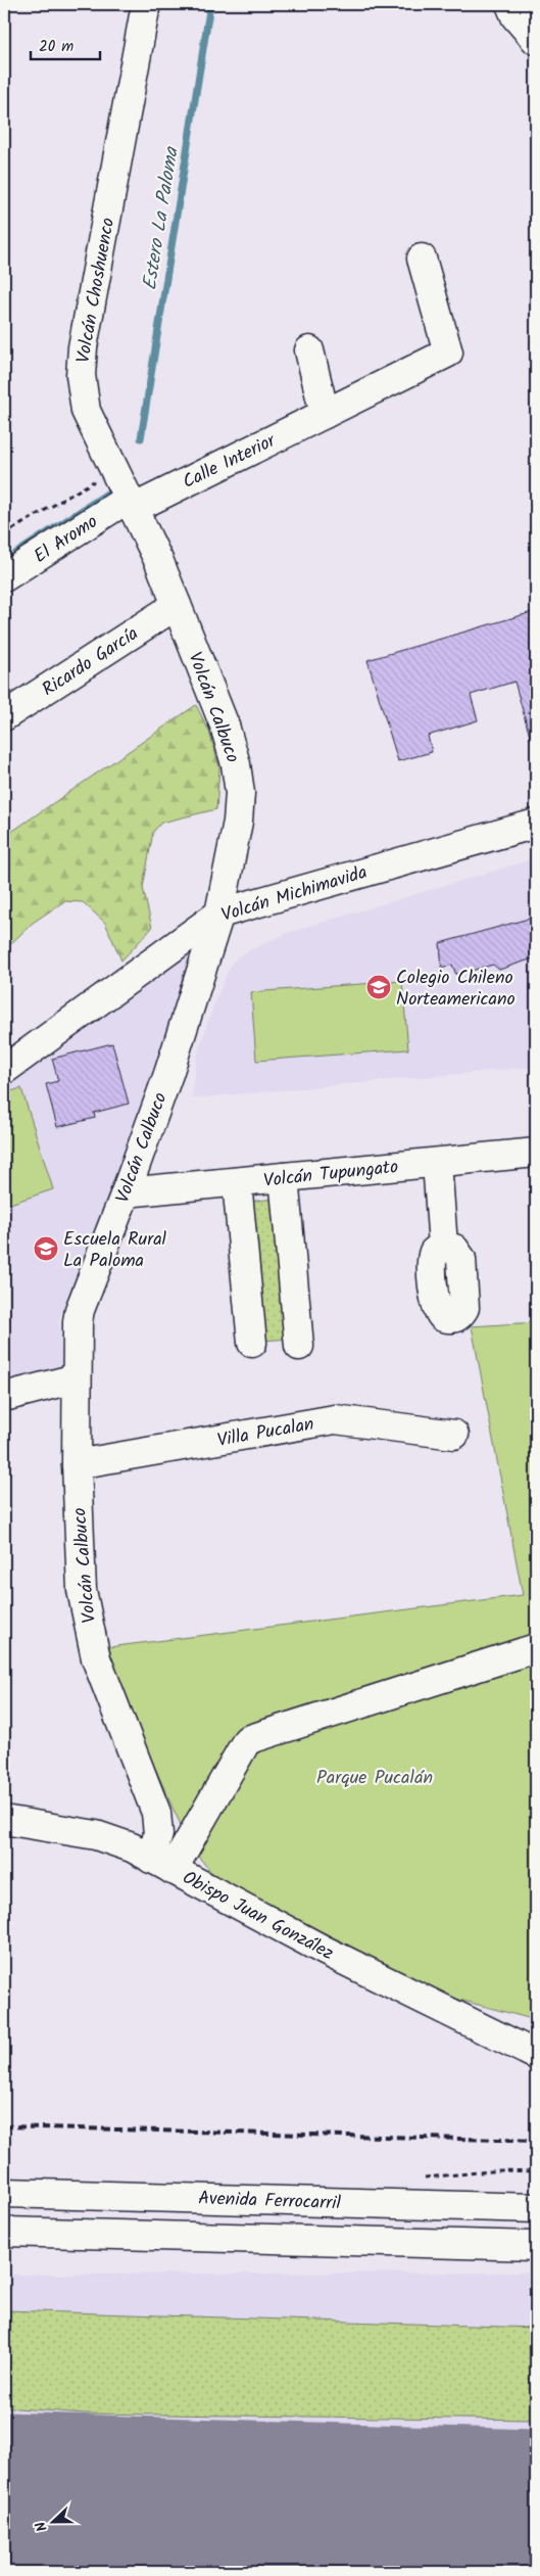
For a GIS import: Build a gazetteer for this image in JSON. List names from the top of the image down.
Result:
{
  "streets": {
    "street": [
      "Volcán Choshuenco",
      "Calle Interior",
      "El Aromo",
      "Ricardo García",
      "Volcán Calbuco",
      "Volcán Michimavida",
      "Volcán Tupungato",
      "Villa Pucalan",
      "Obispo Juan González",
      "Avenida Ferrocarril"
    ]
  },
  "crossings": [
    ["Volcán Choshuenco", "Calle Interior"],
    ["Volcán Choshuenco", "El Aromo"],
    ["Volcán Choshuenco", "Volcán Calbuco"],
    ["Calle Interior", "El Aromo"],
    ["Ricardo García", "Volcán Calbuco"],
    ["Volcán Calbuco", "Volcán Michimavida"],
    ["Volcán Calbuco", "Volcán Tupungato"],
    ["Volcán Calbuco", "Villa Pucalan"],
    ["Volcán Calbuco", "Obispo Juan González"]
  ],
  "water": ["Estero La Paloma"],
  "parks": ["Parque Pucalán"],
  "places": {
    "school or university": ["Colegio Chileno Norteamericano", "Escuela Rural La Paloma"]
  },
  "scale_bar": "20 m",
  "north": "left"
}
